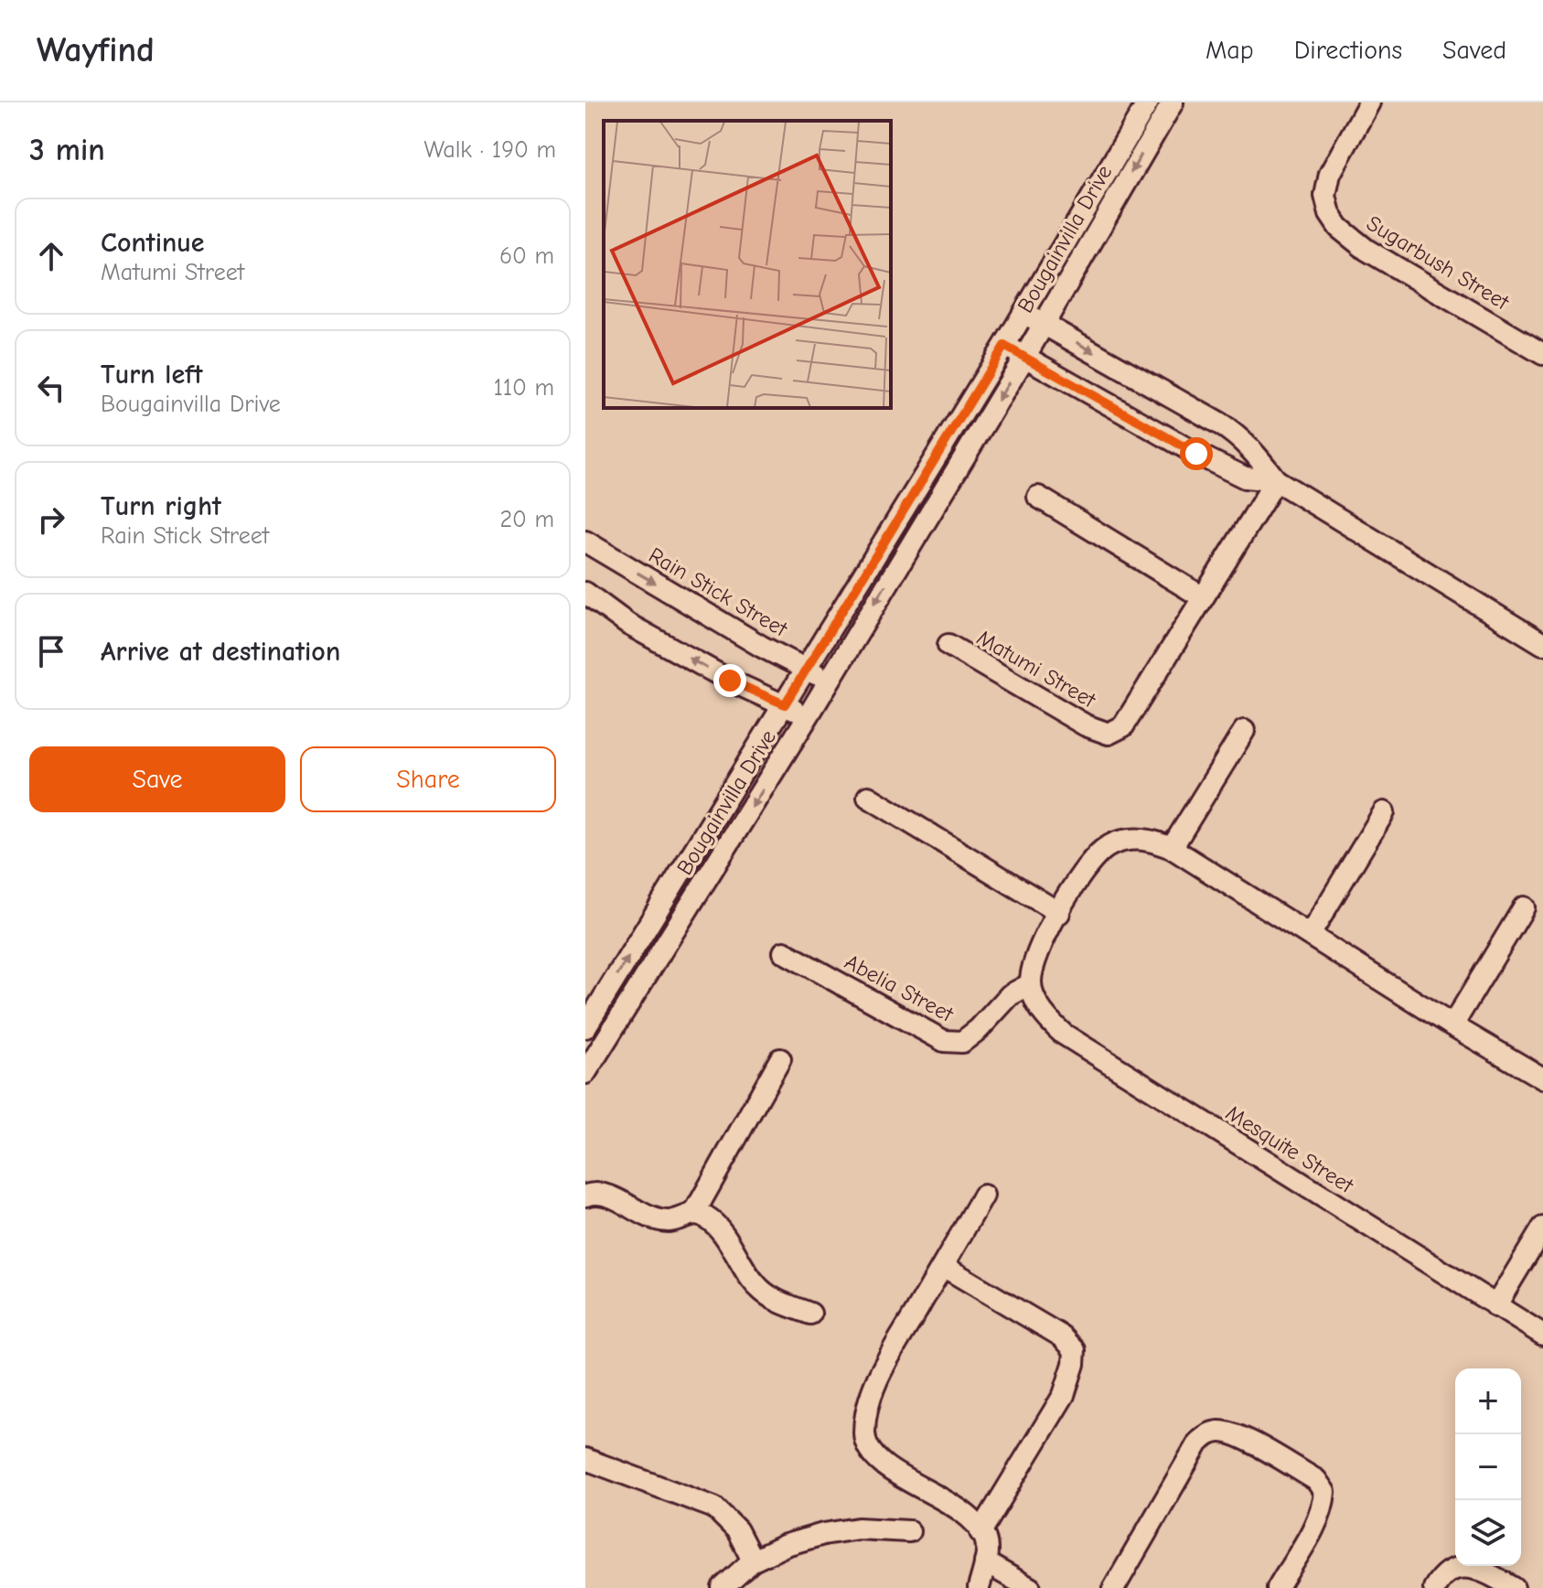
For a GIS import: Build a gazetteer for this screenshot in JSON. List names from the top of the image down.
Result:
{
  "streets": {
    "street": [
      "Bougainvilla Drive",
      "Sugarbush Street",
      "Rain Stick Street",
      "Matumi Street",
      "Abelia Street",
      "Mesquite Street"
    ]
  },
  "crossings": [
    ["Bougainvilla Drive", "Rain Stick Street"],
    ["Abelia Street", "Mesquite Street"]
  ],
  "page": {
    "header": "Wayfind",
    "nav": ["Map", "Directions", "Saved"],
    "heading": ["3 min", "Walk · 190 m"],
    "list": [
      ["Continue", "Matumi Street", "60 m"],
      ["Turn left", "Bougainvilla Drive", "110 m"],
      ["Turn right", "Rain Stick Street", "20 m"],
      "Arrive at destination"
    ],
    "buttons": ["Save", "Share"],
    "map_buttons": ["+", "−"]
  }
}
